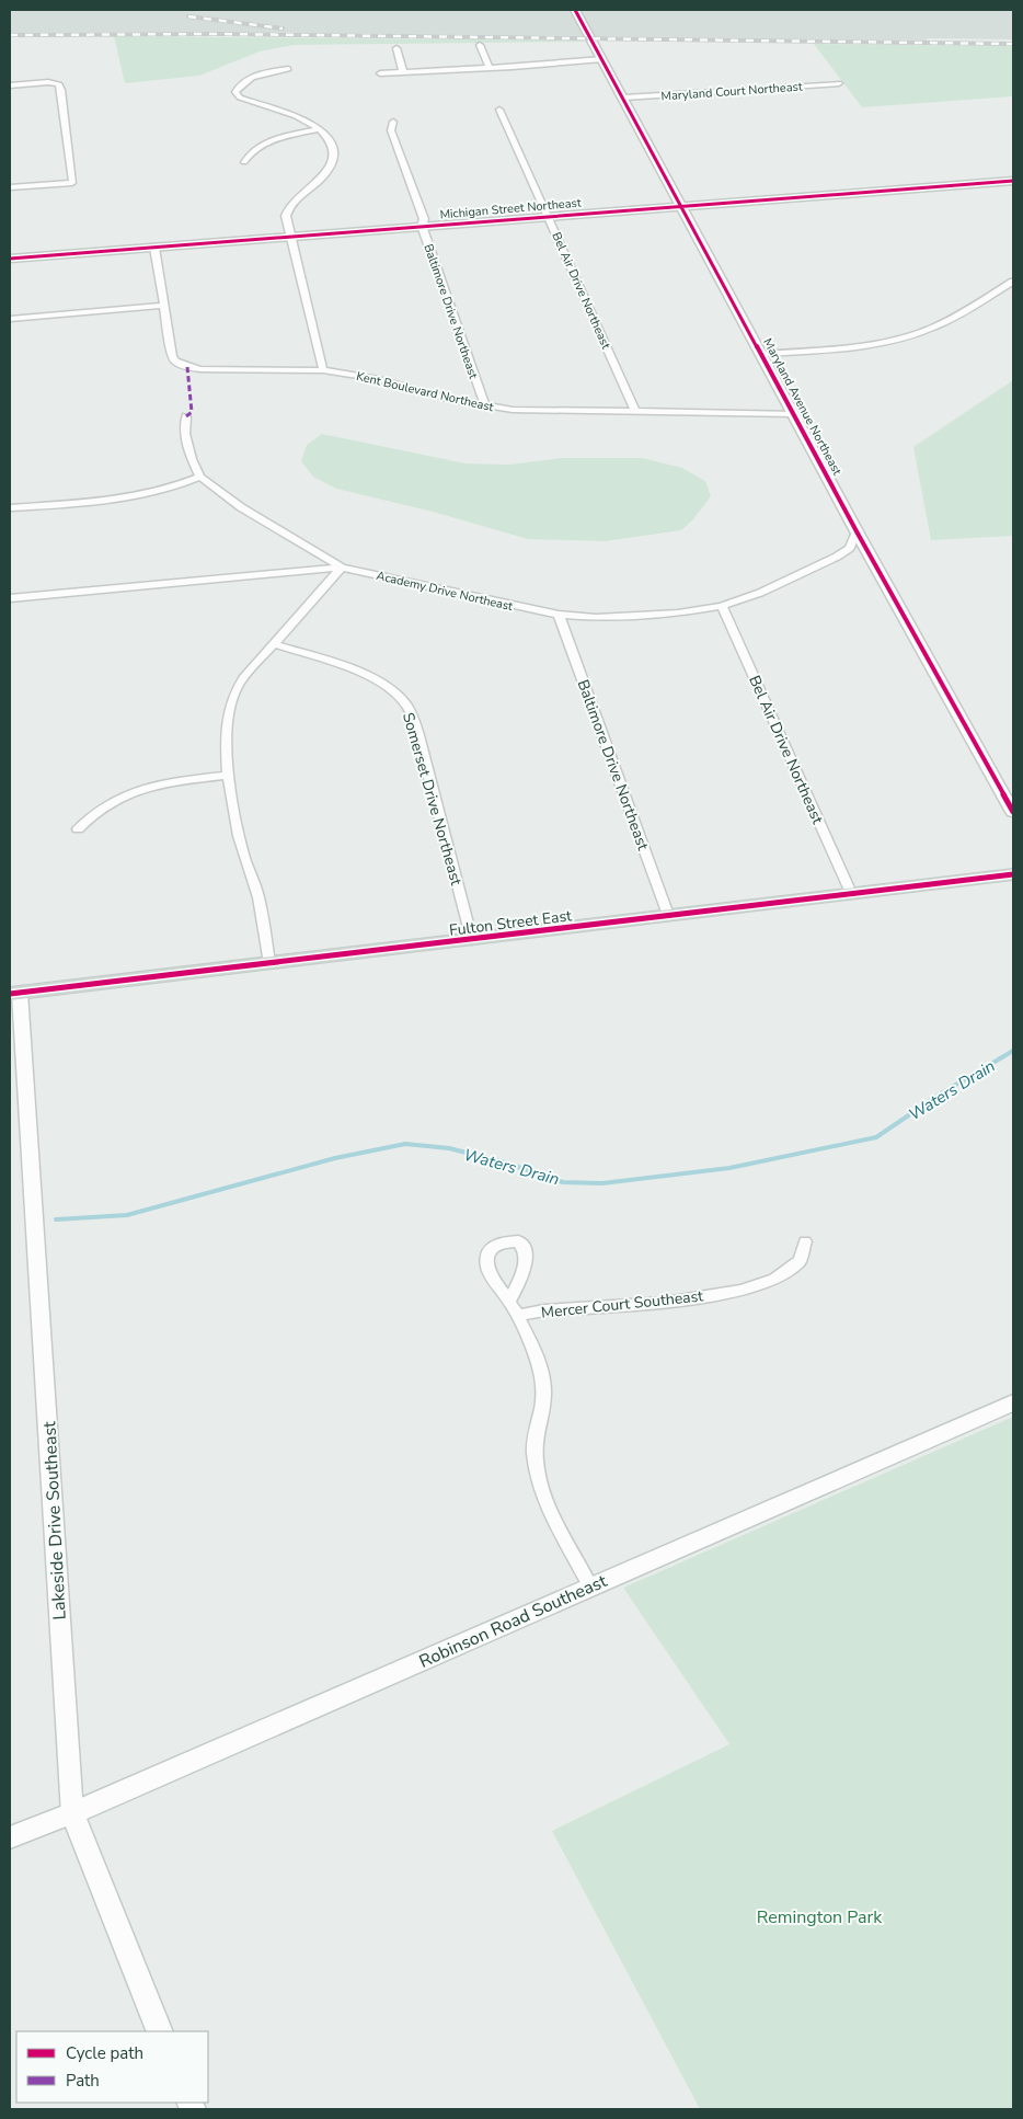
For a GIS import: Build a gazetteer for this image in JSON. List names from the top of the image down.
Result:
{
  "streets": {
    "main road": [
      "Michigan Street Northeast",
      "Fulton Street East",
      "Lakeside Drive Southeast",
      "Robinson Road Southeast"
    ],
    "street": [
      "Maryland Court Northeast",
      "Bel Air Drive Northeast",
      "Baltimore Drive Northeast",
      "Kent Boulevard Northeast",
      "Maryland Avenue Northeast",
      "Academy Drive Northeast",
      "Somerset Drive Northeast",
      "Mercer Court Southeast"
    ]
  },
  "crossings": [
    ["Maryland Court Northeast", "Maryland Avenue Northeast"],
    ["Michigan Street Northeast", "Bel Air Drive Northeast"],
    ["Michigan Street Northeast", "Baltimore Drive Northeast"],
    ["Michigan Street Northeast", "Maryland Avenue Northeast"],
    ["Bel Air Drive Northeast", "Kent Boulevard Northeast"],
    ["Bel Air Drive Northeast", "Academy Drive Northeast"],
    ["Bel Air Drive Northeast", "Fulton Street East"],
    ["Baltimore Drive Northeast", "Kent Boulevard Northeast"],
    ["Baltimore Drive Northeast", "Academy Drive Northeast"],
    ["Baltimore Drive Northeast", "Fulton Street East"],
    ["Kent Boulevard Northeast", "Maryland Avenue Northeast"],
    ["Maryland Avenue Northeast", "Academy Drive Northeast"],
    ["Somerset Drive Northeast", "Fulton Street East"],
    ["Fulton Street East", "Lakeside Drive Southeast"],
    ["Lakeside Drive Southeast", "Robinson Road Southeast"]
  ],
  "water": ["Waters Drain"],
  "parks": ["Remington Park"],
  "legend": ["Cycle path", "Path"]
}
